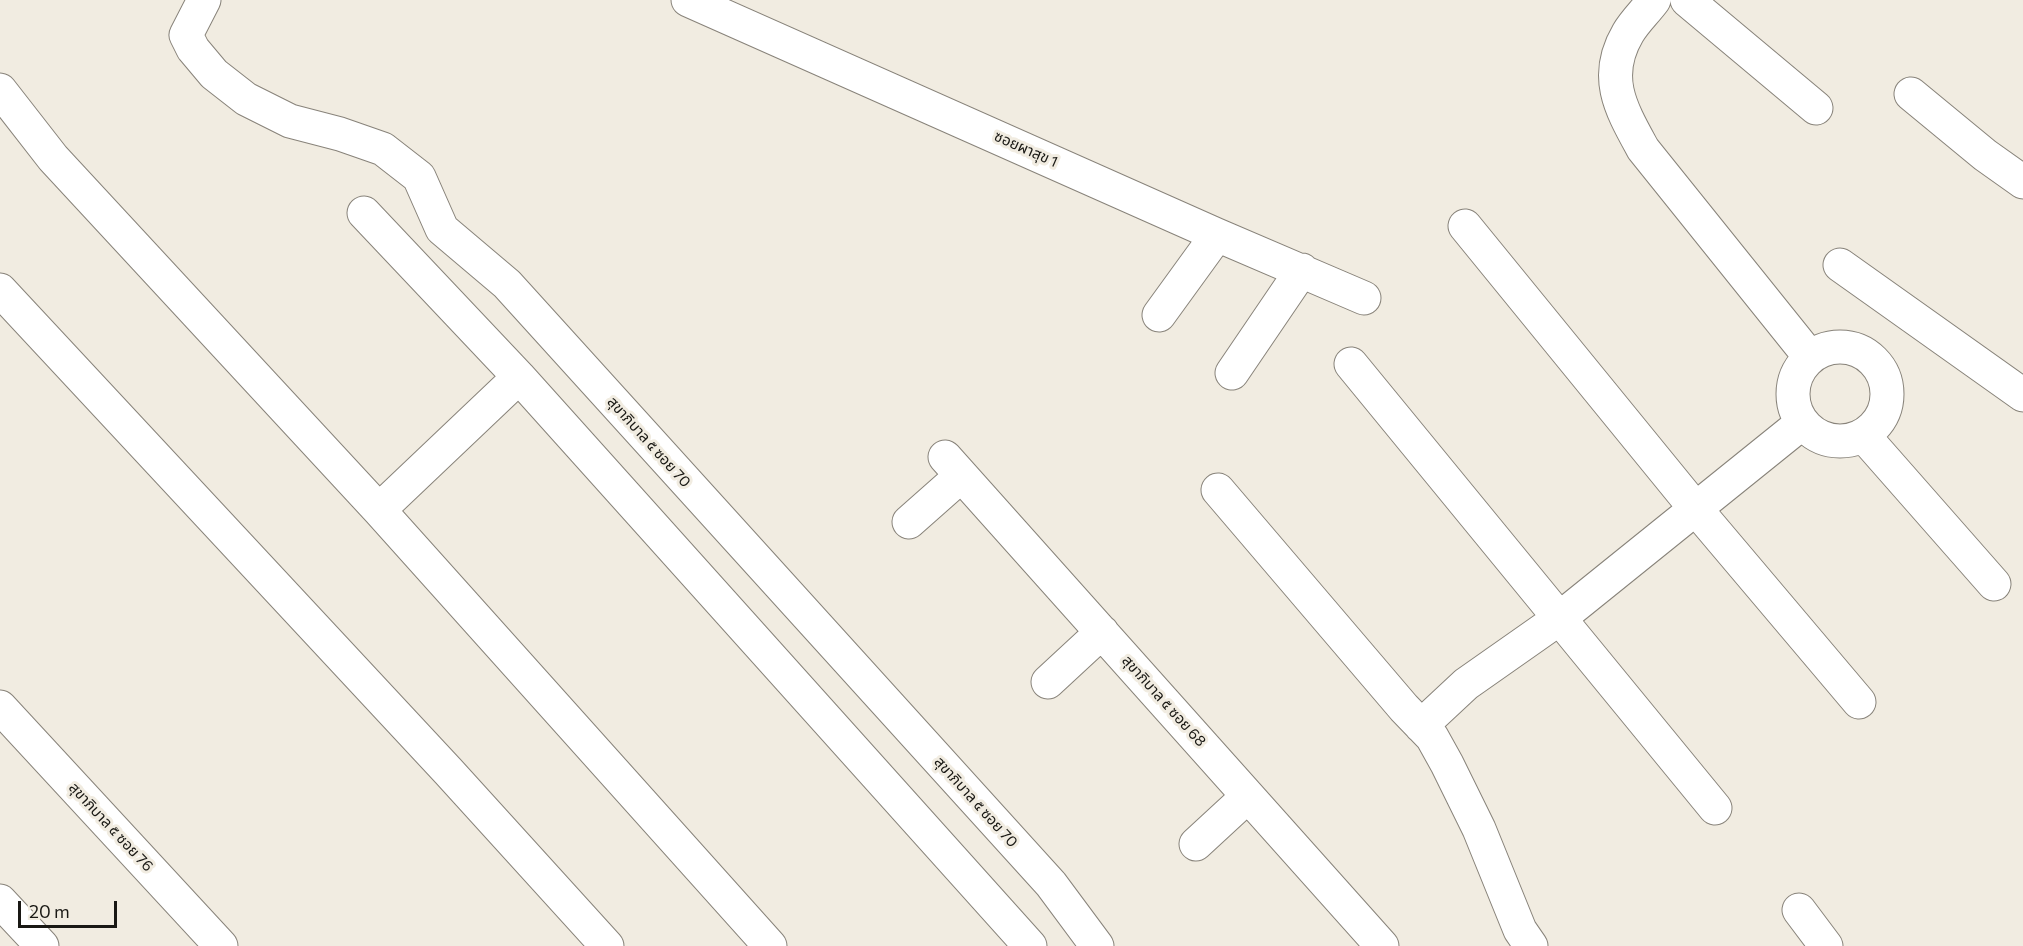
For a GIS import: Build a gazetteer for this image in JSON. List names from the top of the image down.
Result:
{
  "streets": {
    "street": [
      "ซอยผาสุข 1",
      "สุขาภิบาล ๕ ซอย 70",
      "สุขาภิบาล ๕ ซอย 68",
      "สุขาภิบาล ๕ ซอย 76"
    ]
  },
  "scale_bar": "20 m"
}
